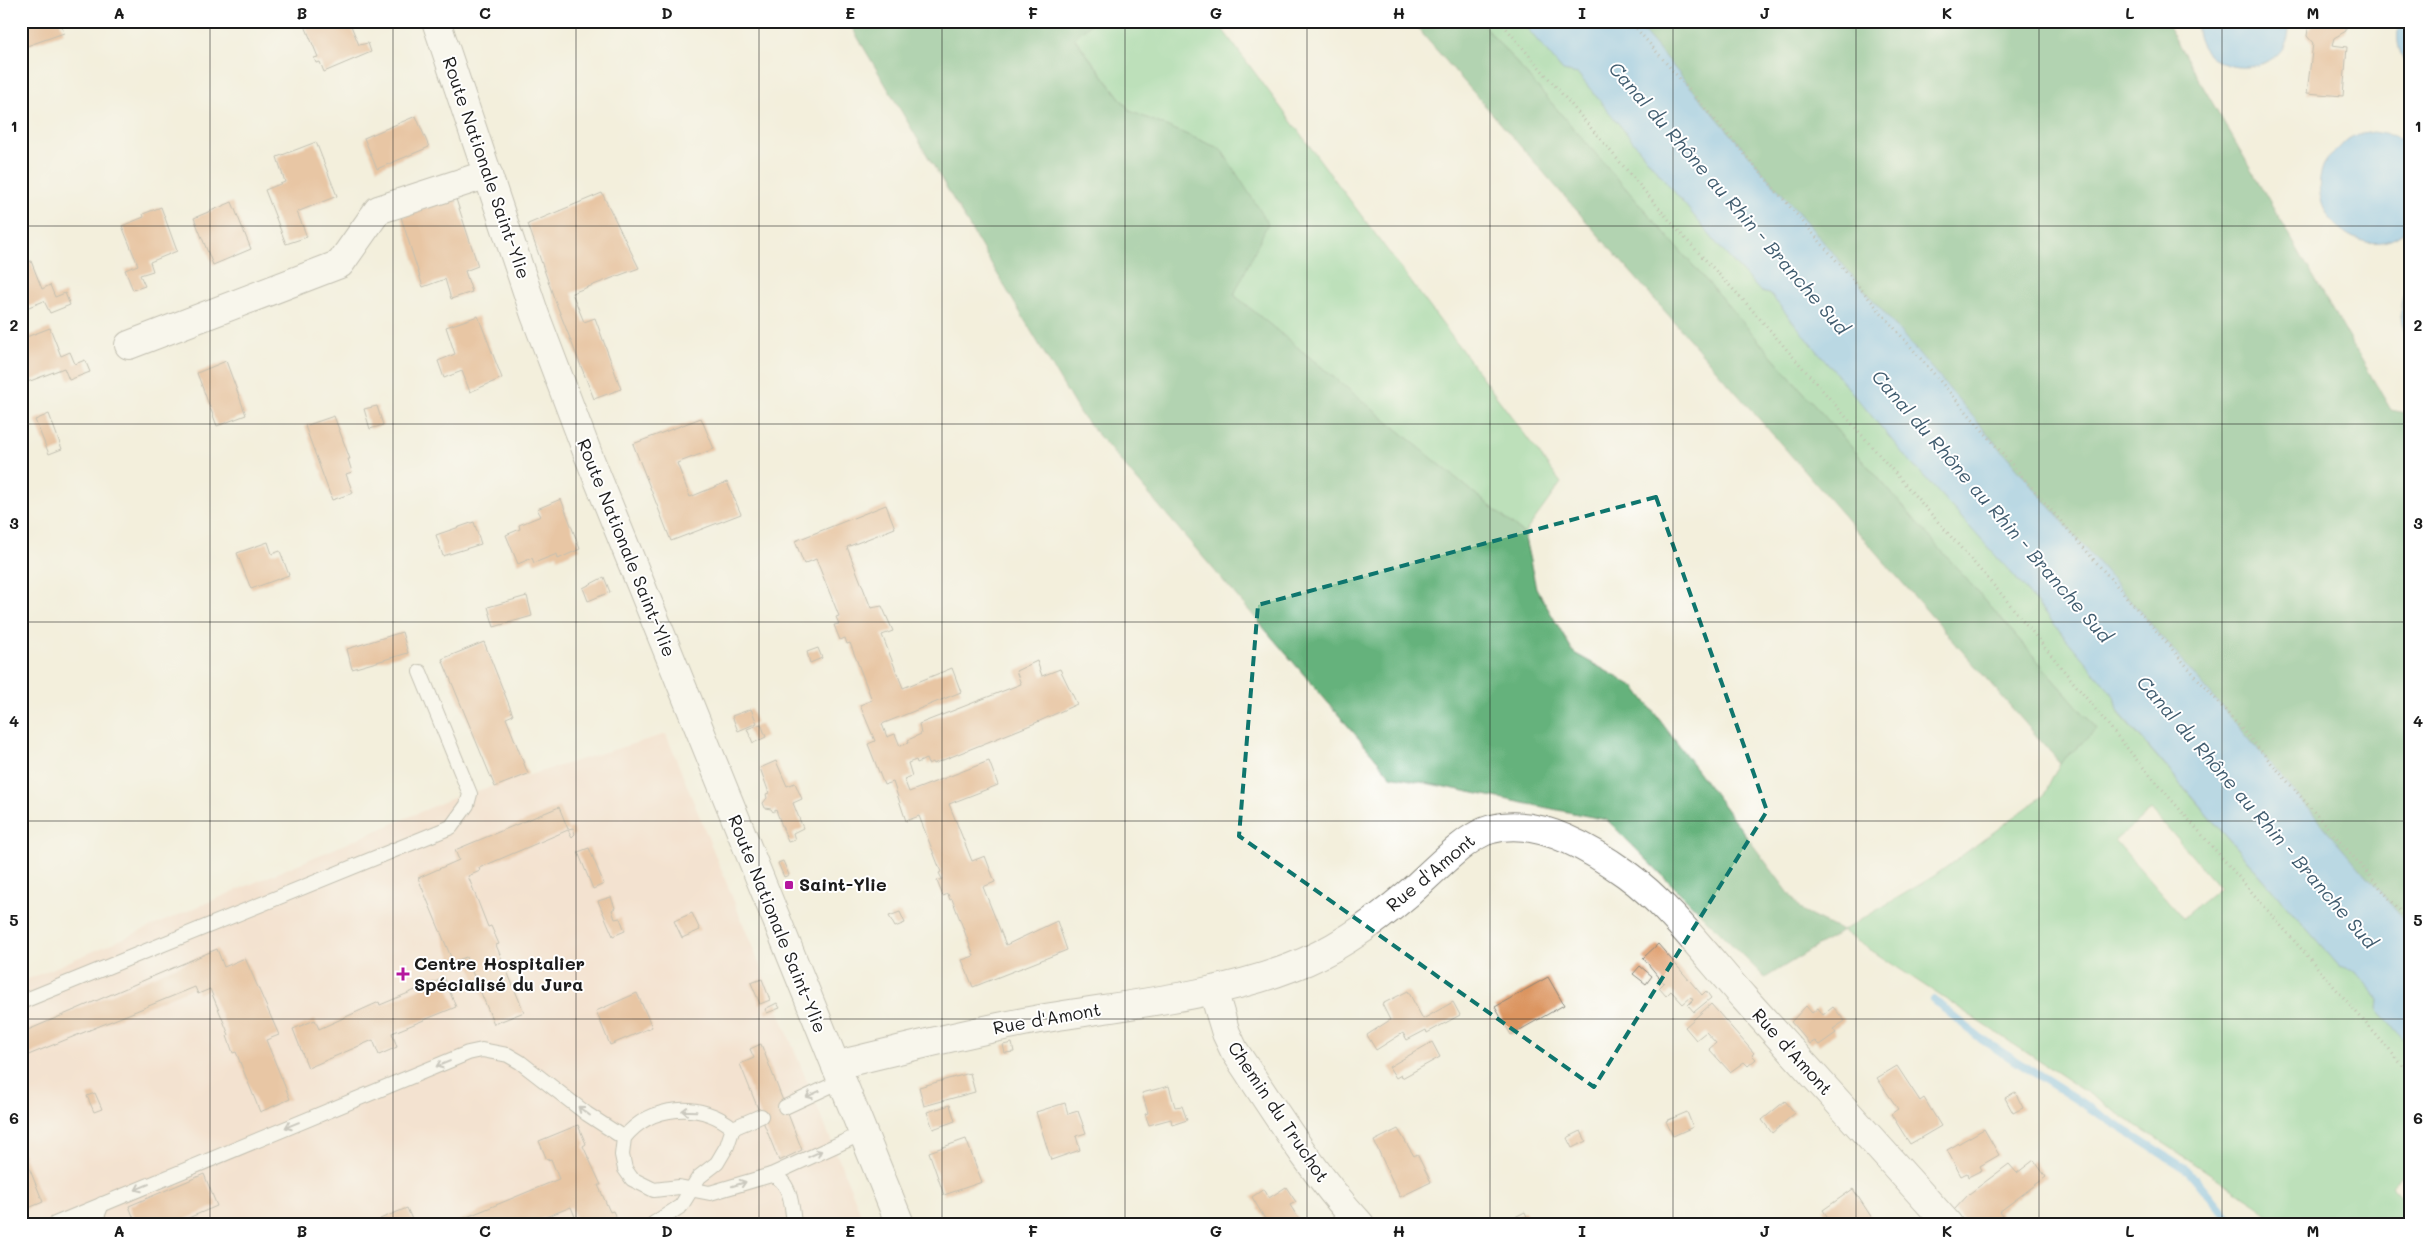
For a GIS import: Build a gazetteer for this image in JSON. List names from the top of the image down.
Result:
{
  "streets": {
    "street": ["Route Nationale Saint-Ylie", "Rue d'Amont", "Chemin du Truchot"]
  },
  "crossings": [
    ["Route Nationale Saint-Ylie", "Rue d'Amont"],
    ["Rue d'Amont", "Chemin du Truchot"]
  ],
  "water": ["Canal du Rhône au Rhin - Branche Sud"],
  "places": {
    "transit": ["Saint-Ylie"],
    "health": ["Centre Hospitalier Spécialisé du Jura"]
  },
  "grid": {
    "columns": [
      "A",
      "B",
      "C",
      "D",
      "E",
      "F",
      "G",
      "H",
      "I",
      "J",
      "K",
      "L",
      "M"
    ],
    "rows": [
      "1",
      "2",
      "3",
      "4",
      "5",
      "6"
    ]
  }
}
